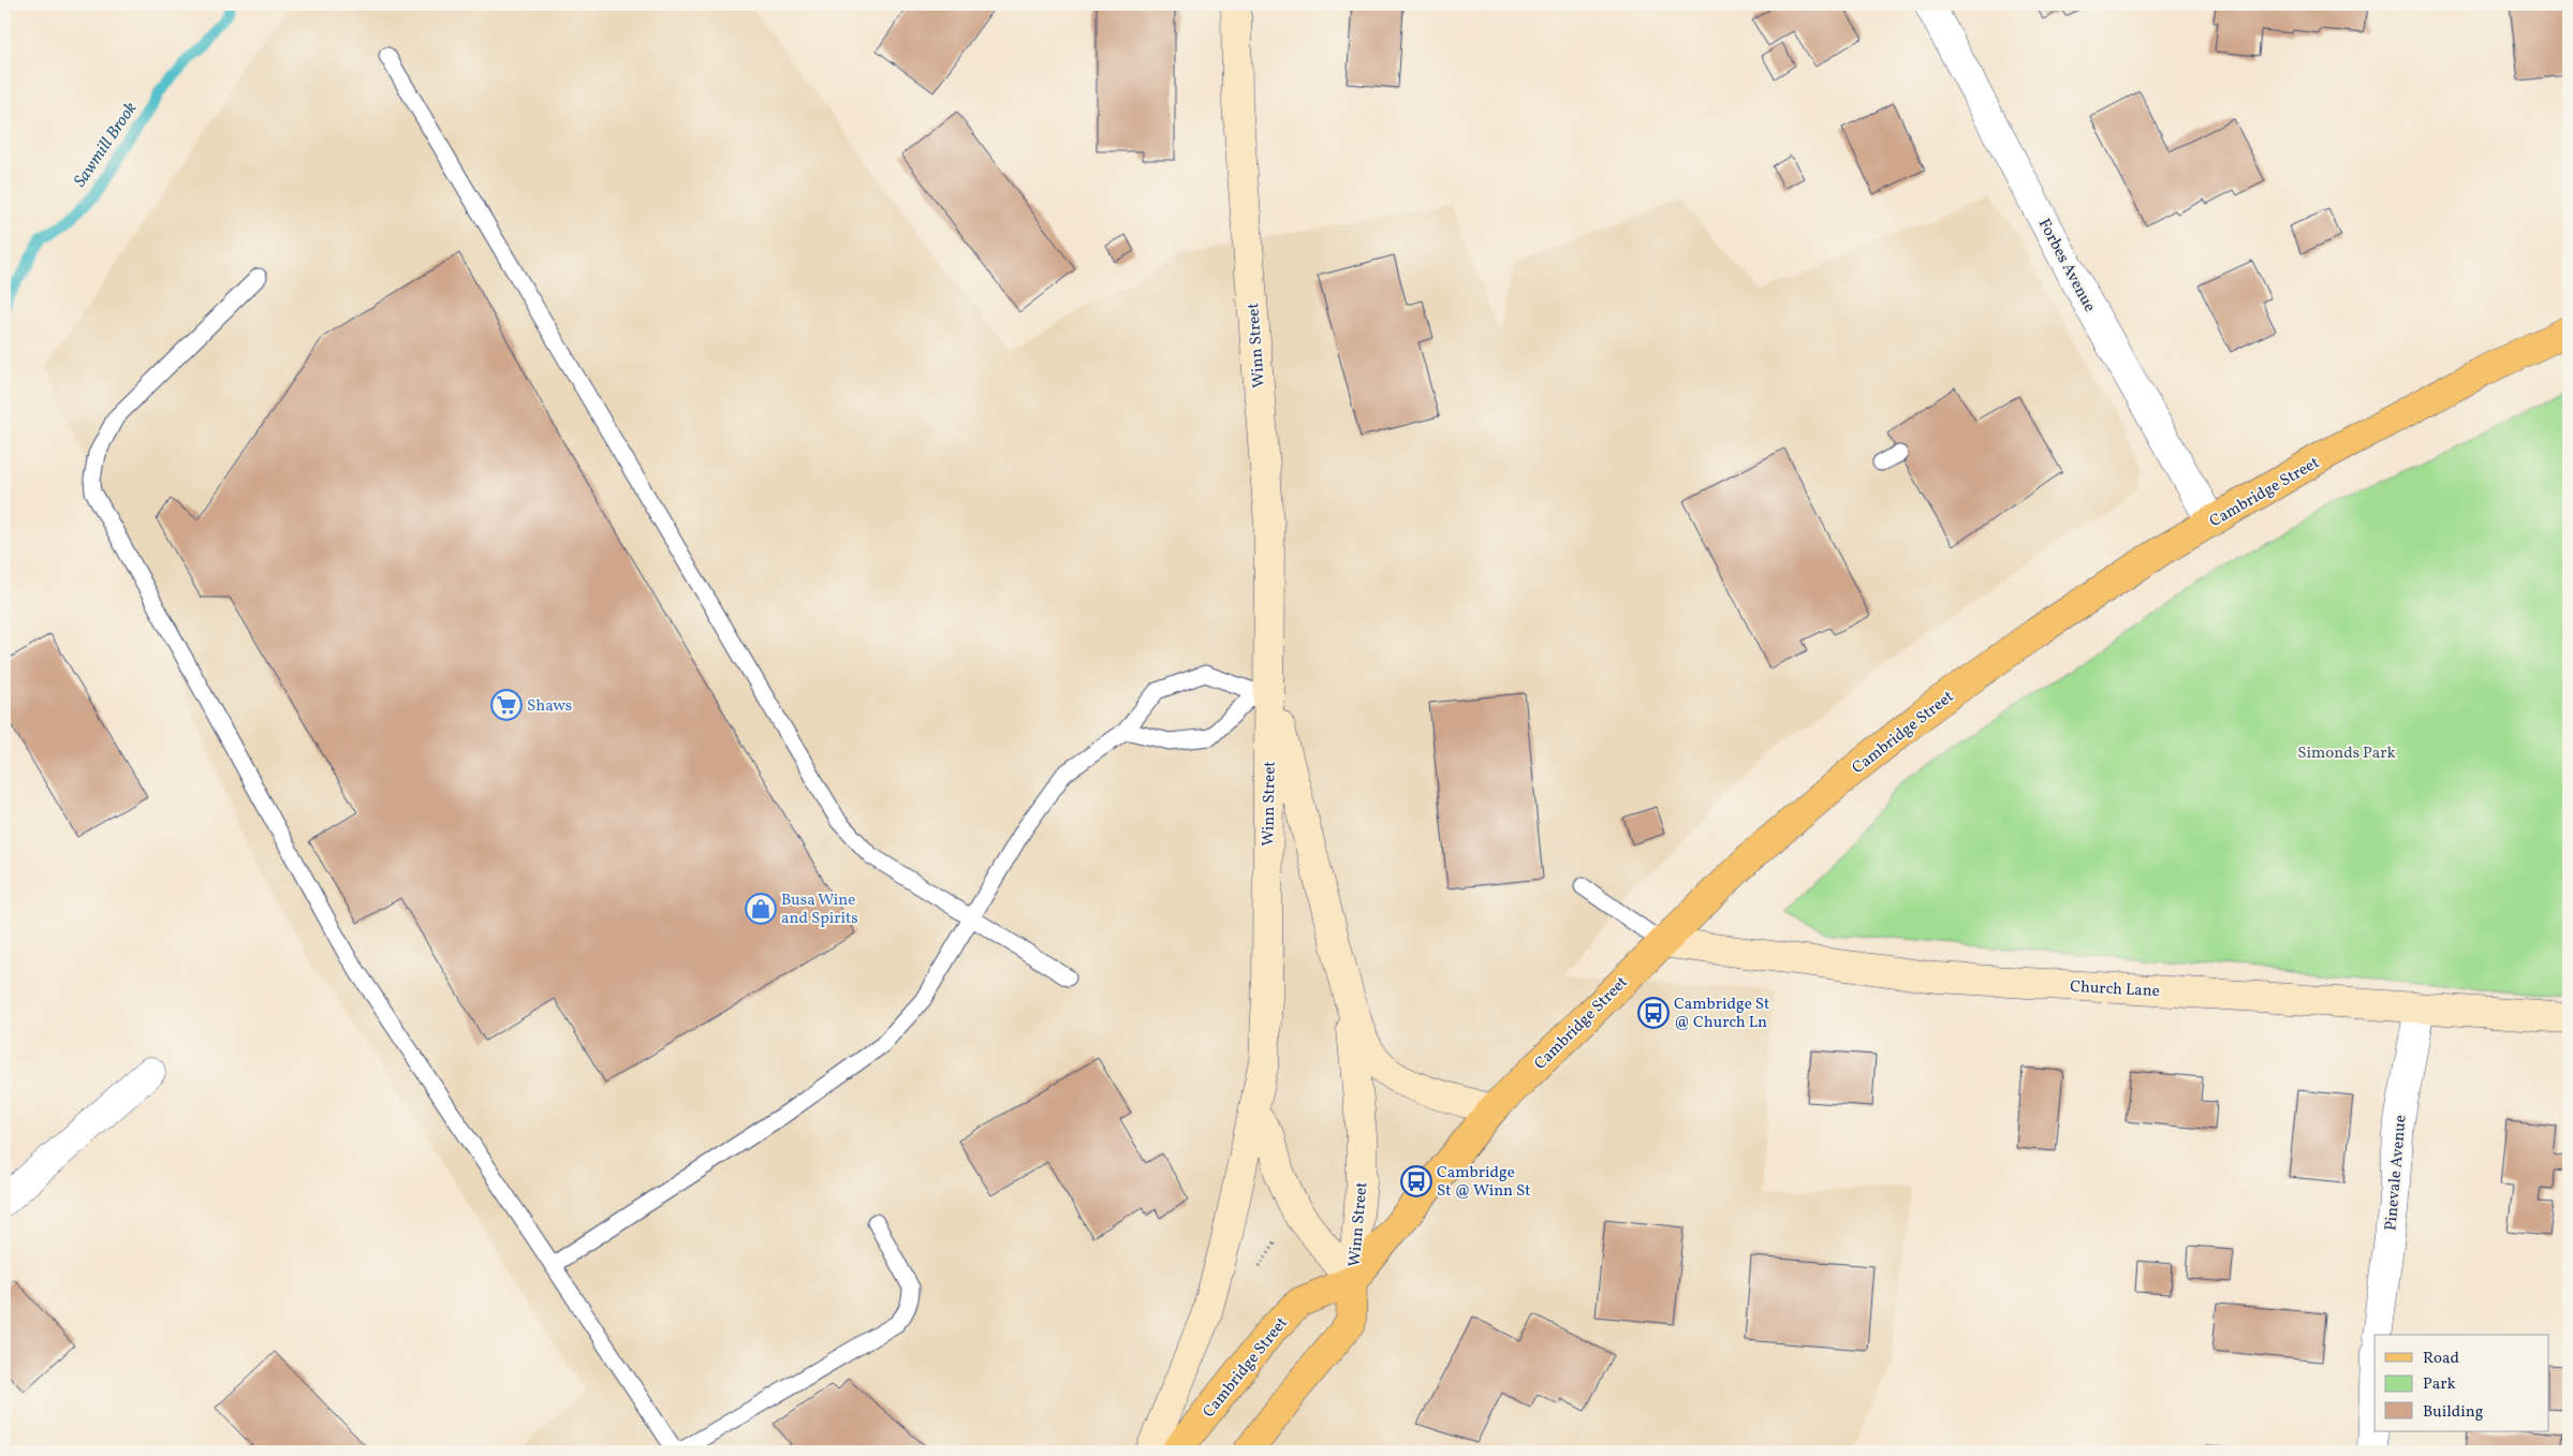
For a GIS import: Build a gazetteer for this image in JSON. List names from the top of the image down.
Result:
{
  "streets": {
    "main road": ["Winn Street", "Cambridge Street", "Church Lane"],
    "street": ["Forbes Avenue", "Pinevale Avenue"]
  },
  "crossings": [
    ["Forbes Avenue", "Cambridge Street"],
    ["Winn Street", "Cambridge Street"],
    ["Cambridge Street", "Church Lane"],
    ["Church Lane", "Pinevale Avenue"]
  ],
  "water": ["Sawmill Brook"],
  "parks": ["Simonds Park"],
  "places": {
    "supermarket": ["Shaws"],
    "shop": ["Busa Wine and Spirits"],
    "bus stop": ["Cambridge St @ Church Ln", "Cambridge St @ Winn St"]
  },
  "legend": ["Road", "Park", "Building"]
}
